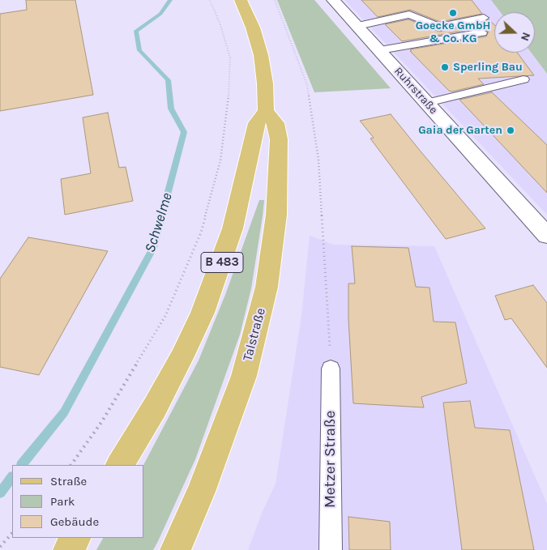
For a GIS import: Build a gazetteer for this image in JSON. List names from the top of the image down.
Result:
{
  "streets": {
    "main road": ["B 483", "Talstraße"],
    "street": ["Ruhrstraße"],
    "lane": ["Metzer Straße"]
  },
  "crossings": [
    ["B 483", "Talstraße"]
  ],
  "water": ["Schwelme"],
  "places": ["Goecke GmbH & Co. KG", "Sperling Bau", "Gaia der Garten"],
  "legend": ["Straße", "Park", "Gebäude"],
  "north": "right"
}
